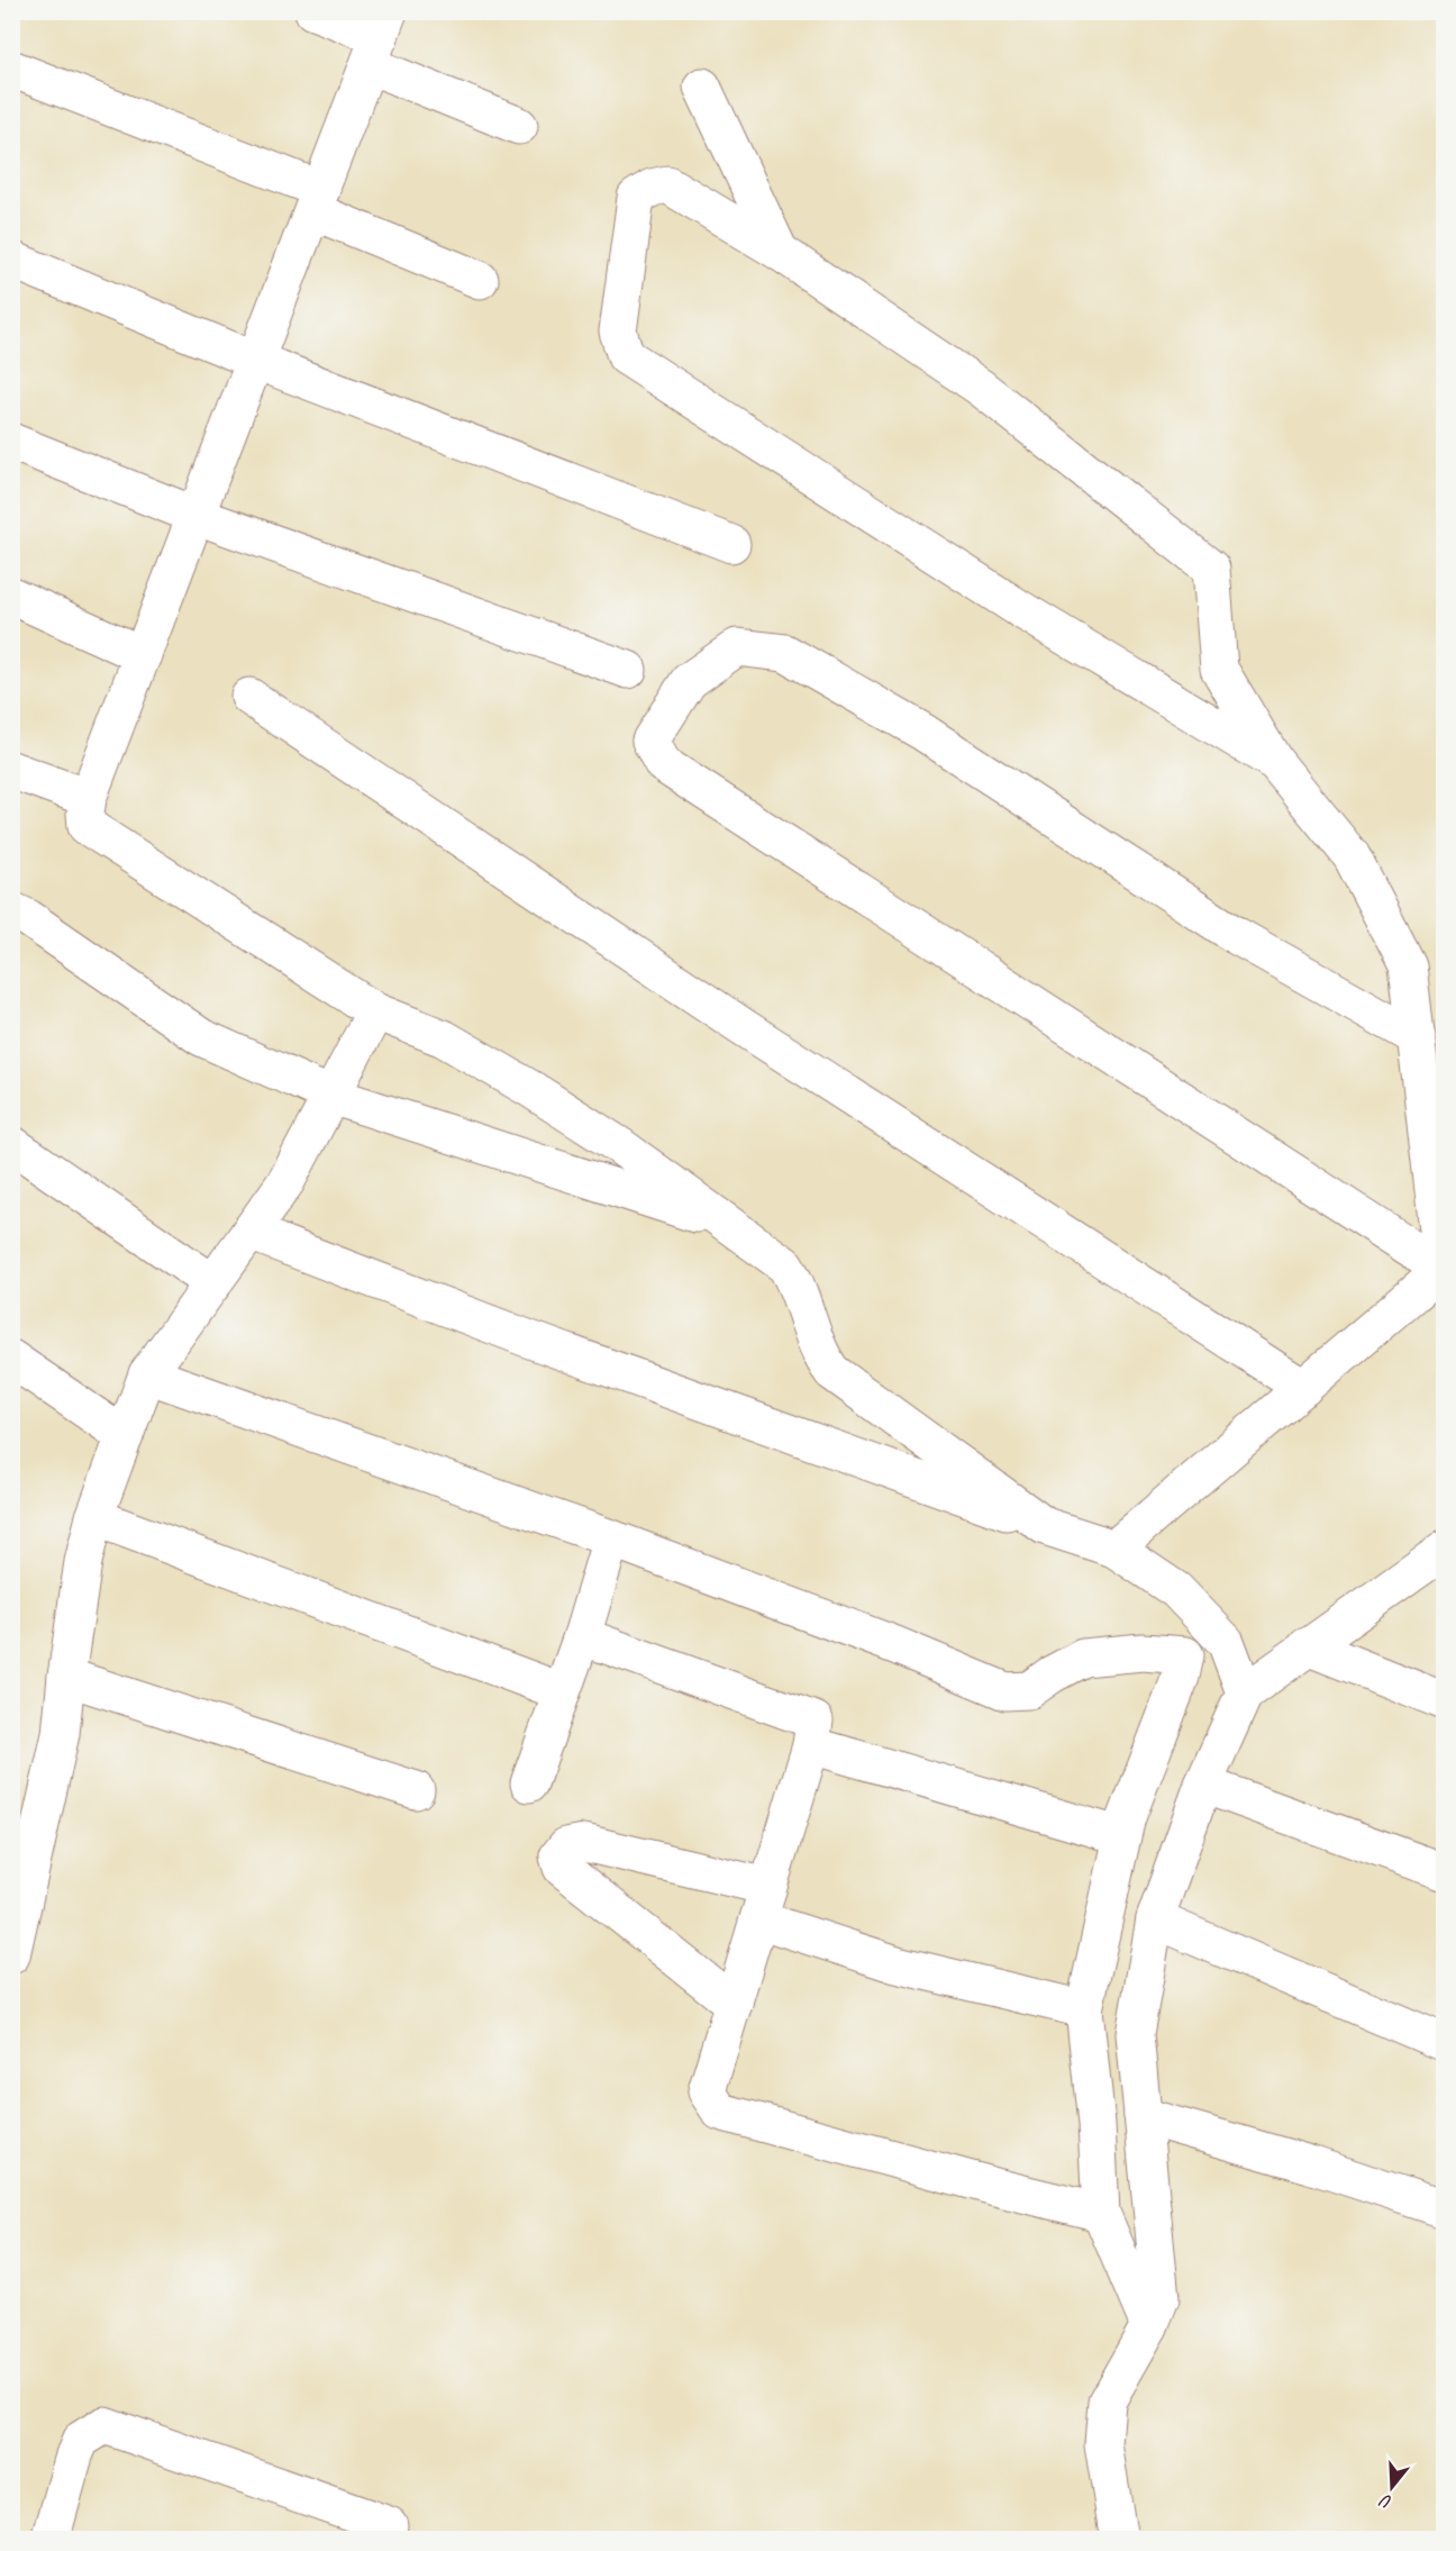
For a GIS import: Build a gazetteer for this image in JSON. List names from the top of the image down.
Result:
{
  "north": "bottom"
}
